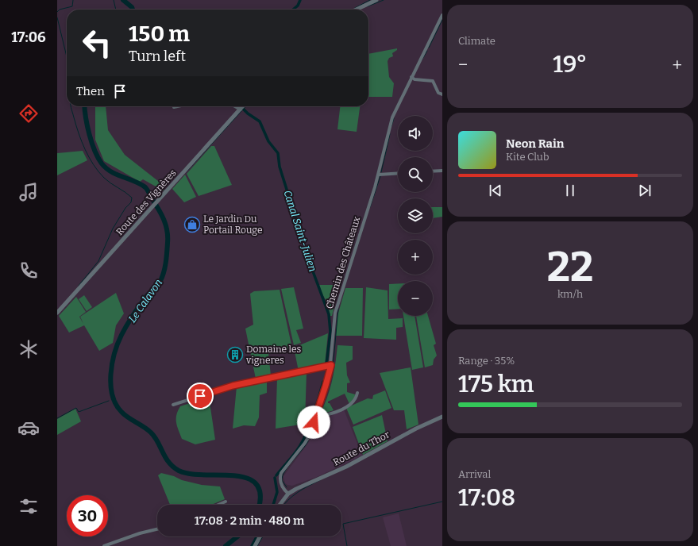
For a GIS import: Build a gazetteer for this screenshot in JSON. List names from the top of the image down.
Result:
{
  "streets": {
    "street": ["Route des Vignères", "Chemin des Châteaux", "Route du Thor"]
  },
  "crossings": [
    ["Chemin des Châteaux", "Route du Thor"]
  ],
  "water": ["Canal Saint-Julien", "Le Calavon"],
  "places": {
    "shop": ["Le Jardin Du Portail Rouge"],
    "building": ["Domaine les vigneres"]
  },
  "page": {
    "tabs": "17:06",
    "tile": [
      "Climate",
      ["22", "km/h"],
      ["Range · 35%", "175 km"],
      ["Arrival", "17:08"]
    ],
    "turn": ["150 m", "Turn left"],
    "heat": ["−", "19°", "+"],
    "then": "Then",
    "map_buttons": ["+", "−"],
    "song": ["Neon Rain", "Kite Club"],
    "limit": "30",
    "trip": "17:08 · 2 min · 480 m"
  }
}
